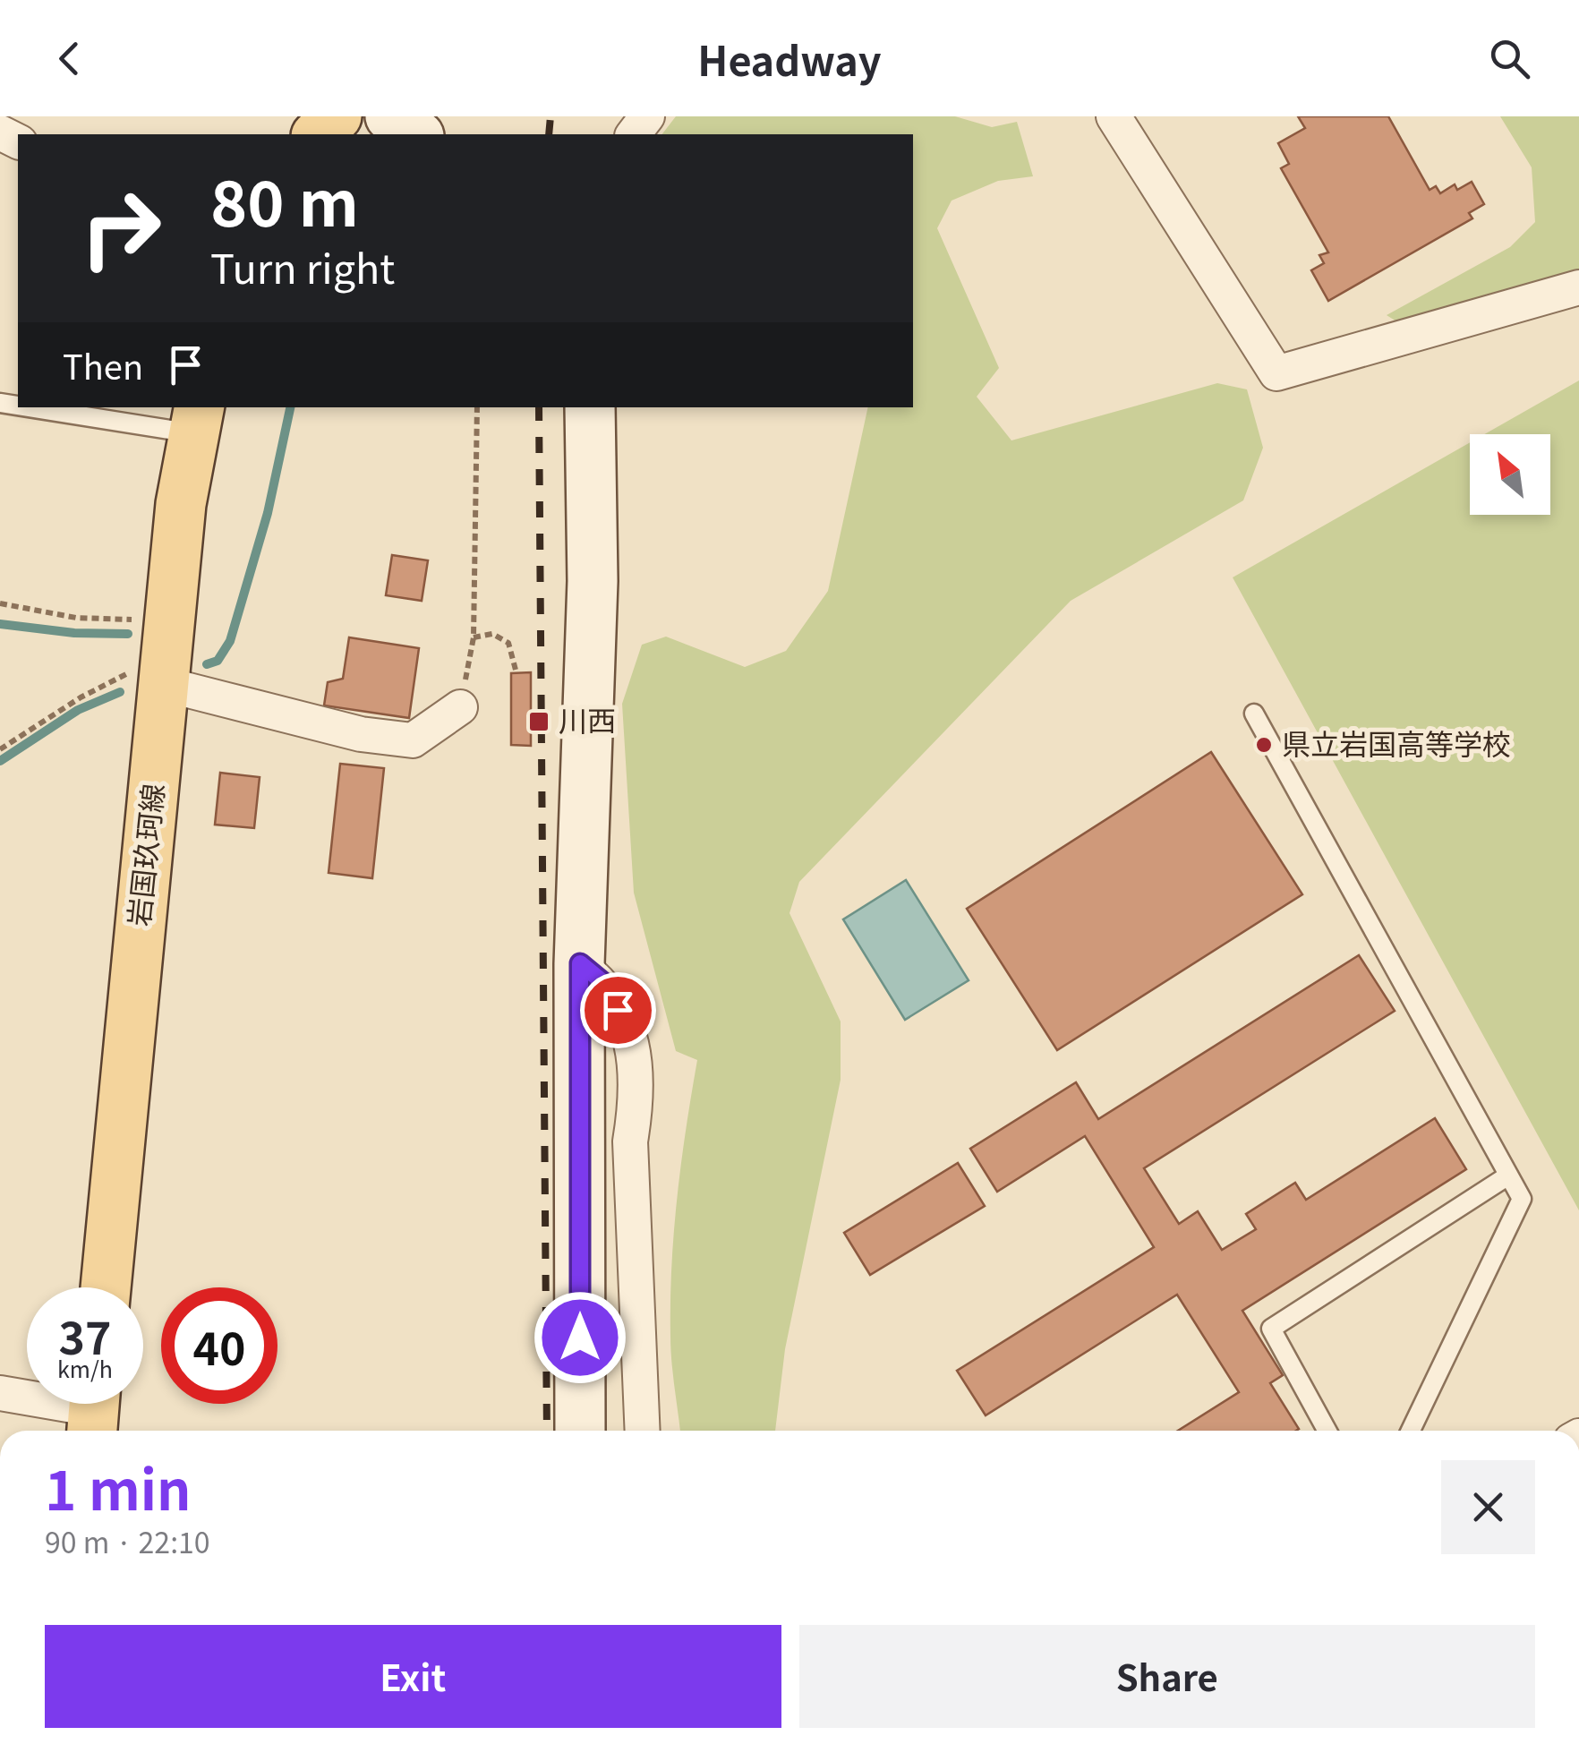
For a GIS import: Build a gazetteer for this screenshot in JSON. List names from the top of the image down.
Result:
{
  "streets": {
    "main road": ["岩国玖珂線"]
  },
  "places": {
    "transit": ["川西"],
    "other": ["県立岩国高等学校"]
  },
  "north": "top left",
  "page": {
    "header": "Headway",
    "turn": ["80 m", "Turn right"],
    "then": "Then",
    "speed": "37 km/h",
    "limit": "40",
    "heading": ["1 min", "90 m · 22:10"],
    "buttons": ["Exit", "Share"]
  }
}
